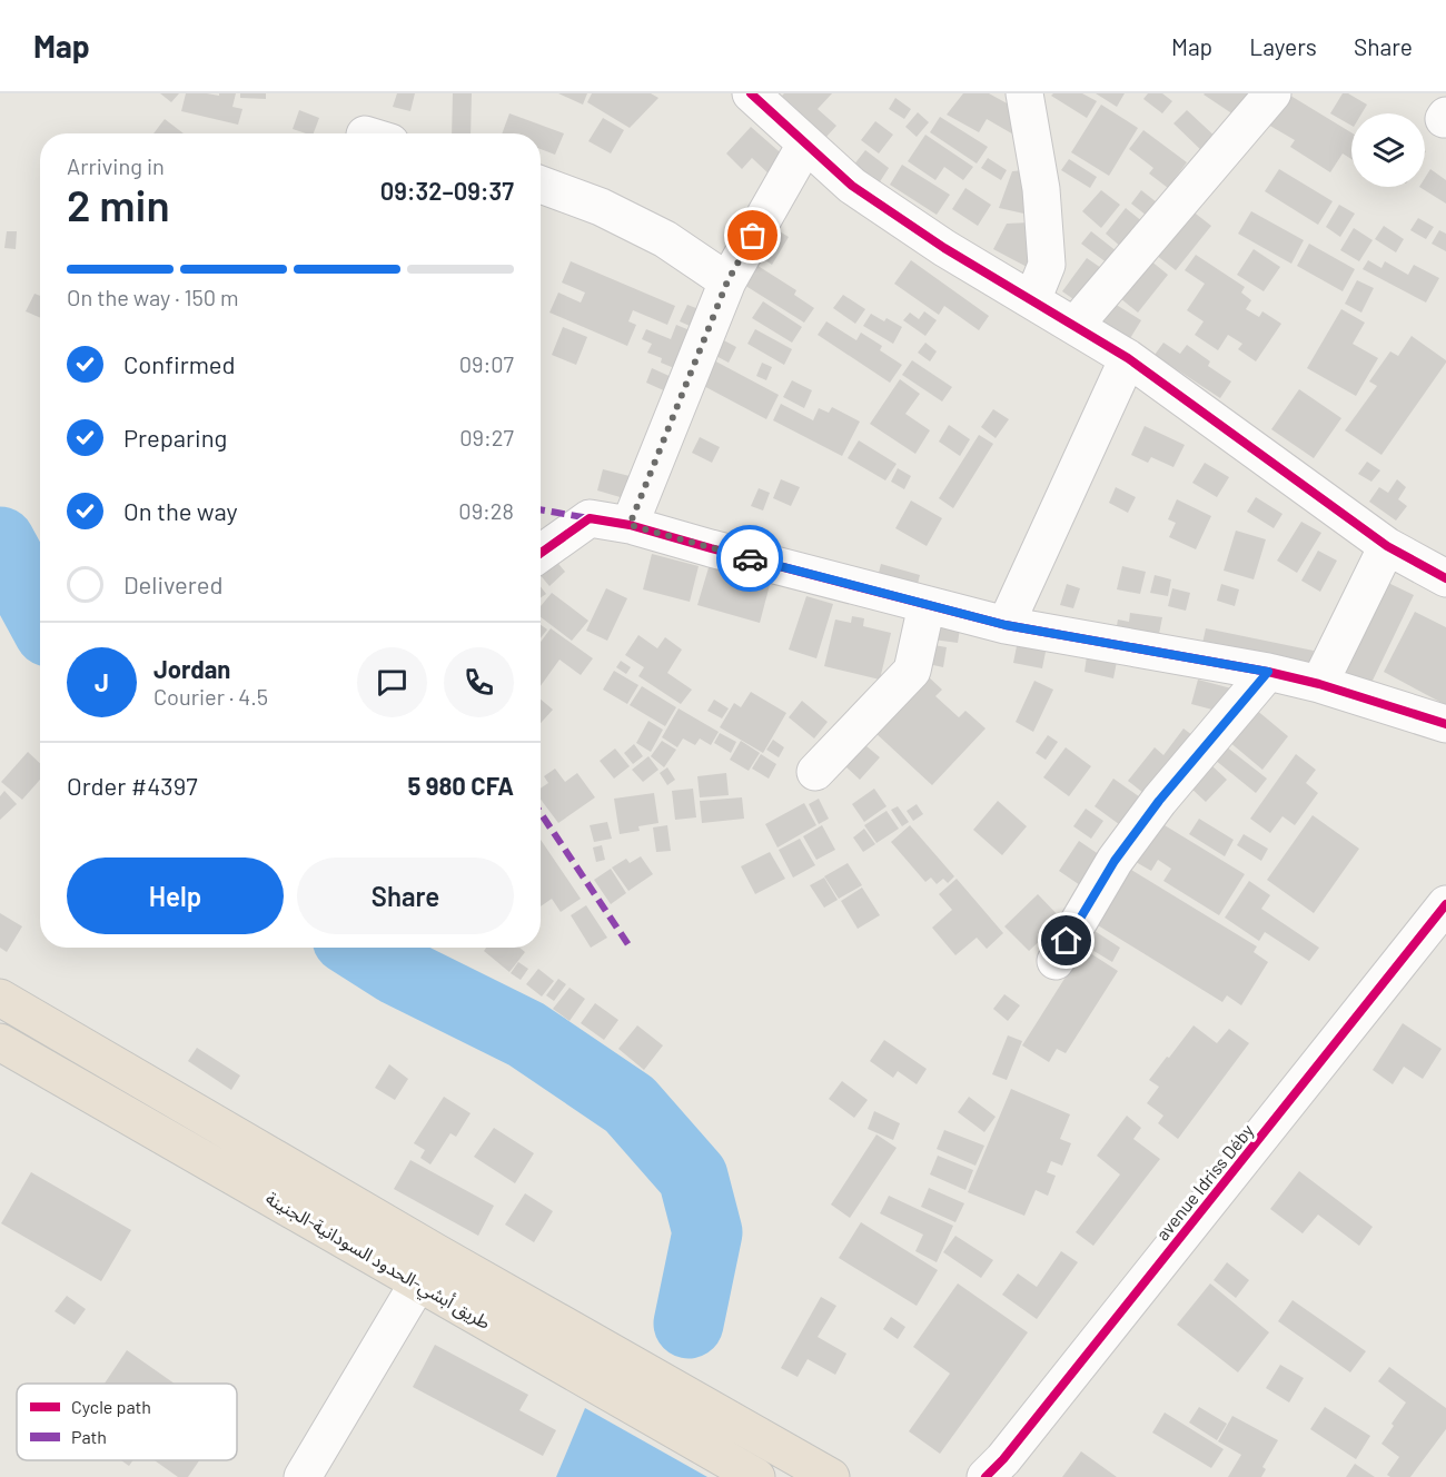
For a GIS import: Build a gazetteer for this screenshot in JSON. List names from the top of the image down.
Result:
{
  "streets": {
    "highway": ["طريق أبشي-الحدود السودانية-الجنينة"],
    "street": ["avenue Idriss Déby"]
  },
  "legend": ["Cycle path", "Path"],
  "page": {
    "header": "Map",
    "nav": ["Map", "Layers", "Share"],
    "heading": ["2 min", "Arriving in", "09:32–09:37"],
    "panel": [
      "Jordan",
      "Courier · 4.5",
      "Order #4397",
      "5 980 CFA"
    ],
    "bar": "On the way · 150 m",
    "list": [
      ["Confirmed", "09:07"],
      ["Preparing", "09:27"],
      ["On the way", "09:28"],
      "Delivered"
    ],
    "round": "J",
    "buttons": ["Help", "Share"]
  }
}
